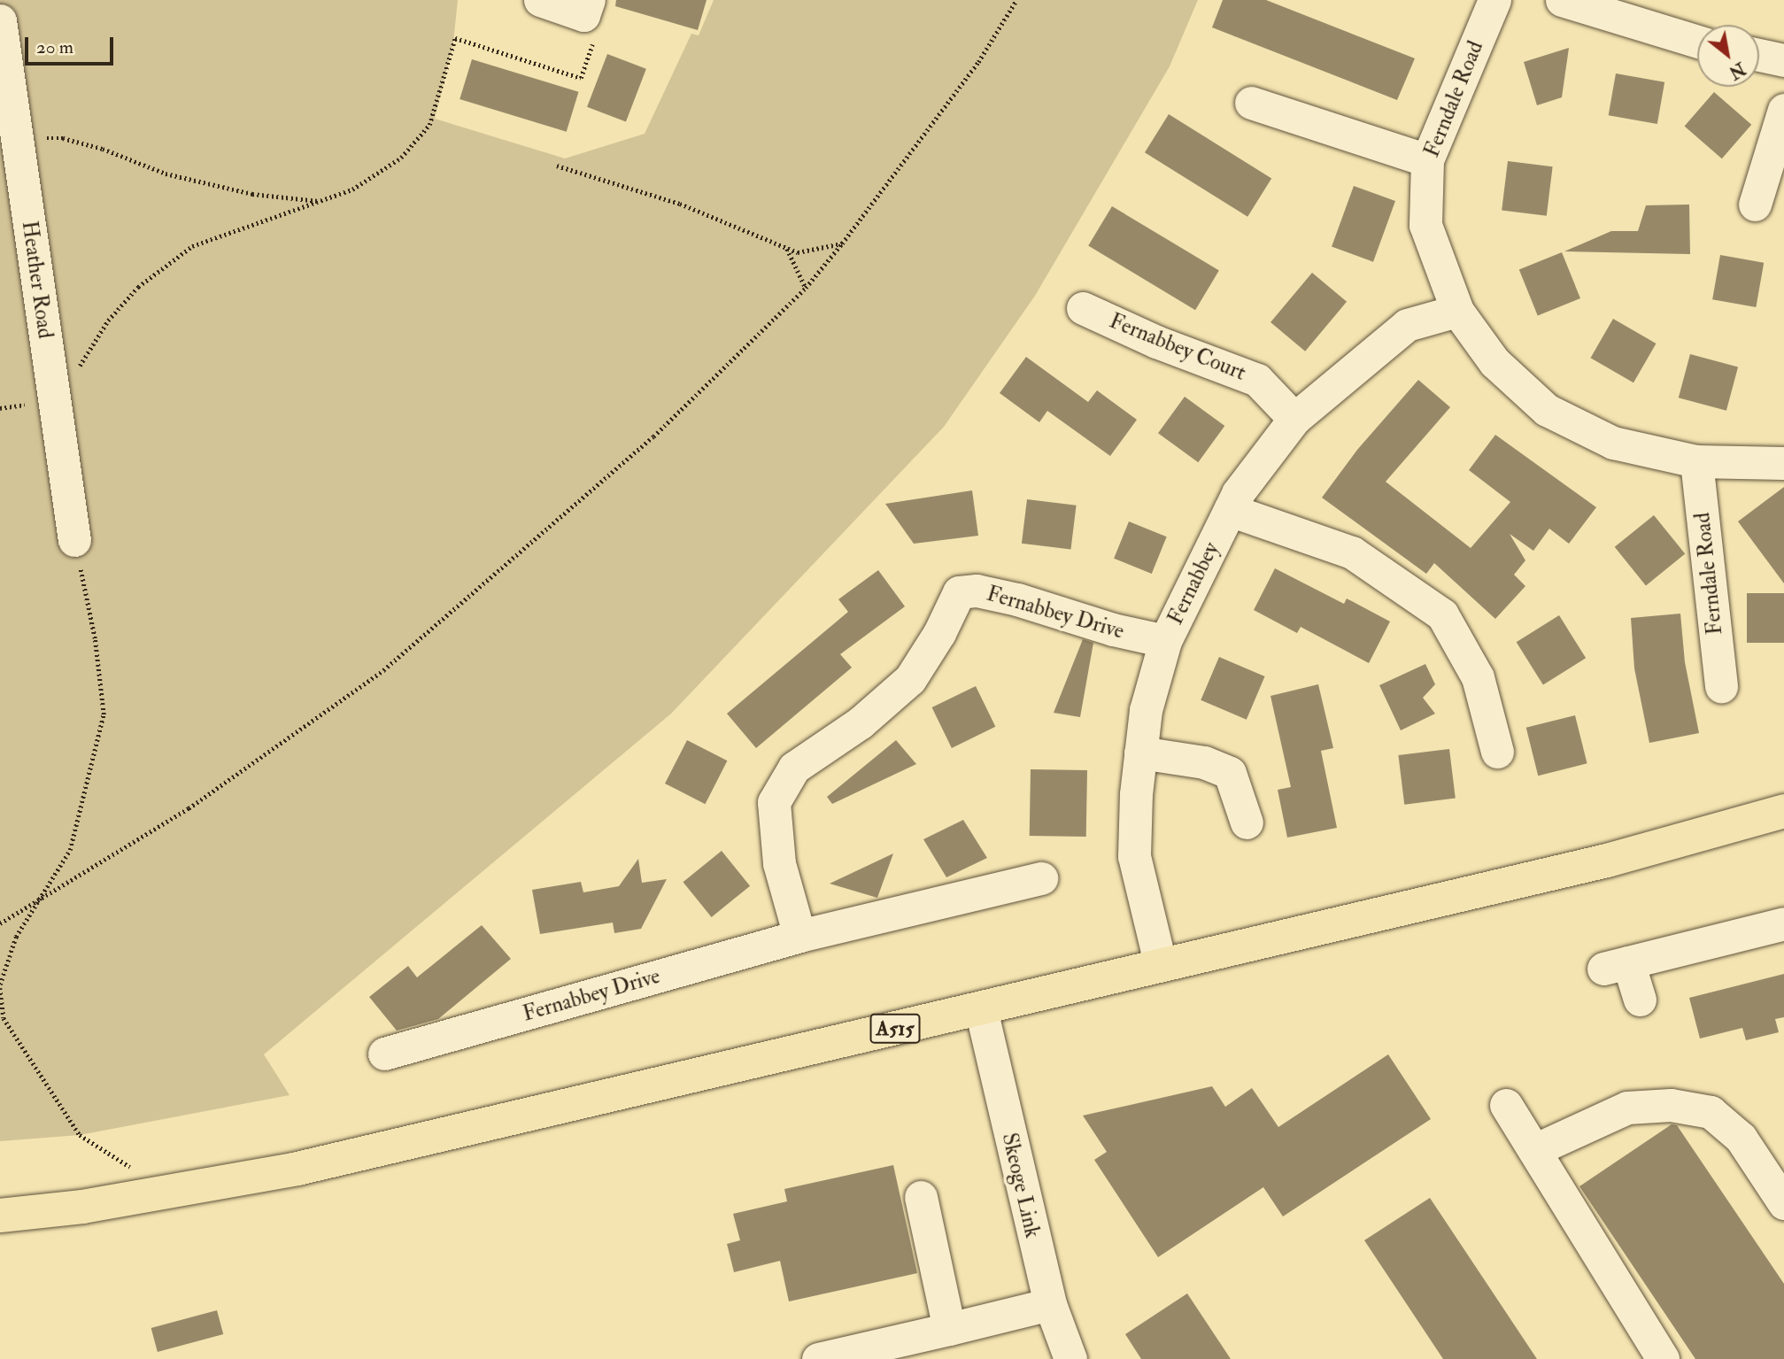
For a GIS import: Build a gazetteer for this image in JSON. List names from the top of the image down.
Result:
{
  "streets": {
    "highway": ["A515"],
    "street": [
      "Ferndale Road",
      "Heather Road",
      "Fernabbey Court",
      "Fernabbey",
      "Fernabbey Drive",
      "Skeoge Link"
    ]
  },
  "crossings": [
    ["Ferndale Road", "Fernabbey"],
    ["Fernabbey Court", "Fernabbey"],
    ["Fernabbey", "Fernabbey Drive"],
    ["Fernabbey", "A515"],
    ["A515", "Skeoge Link"]
  ],
  "scale_bar": "20 m",
  "north": "bottom right"
}
